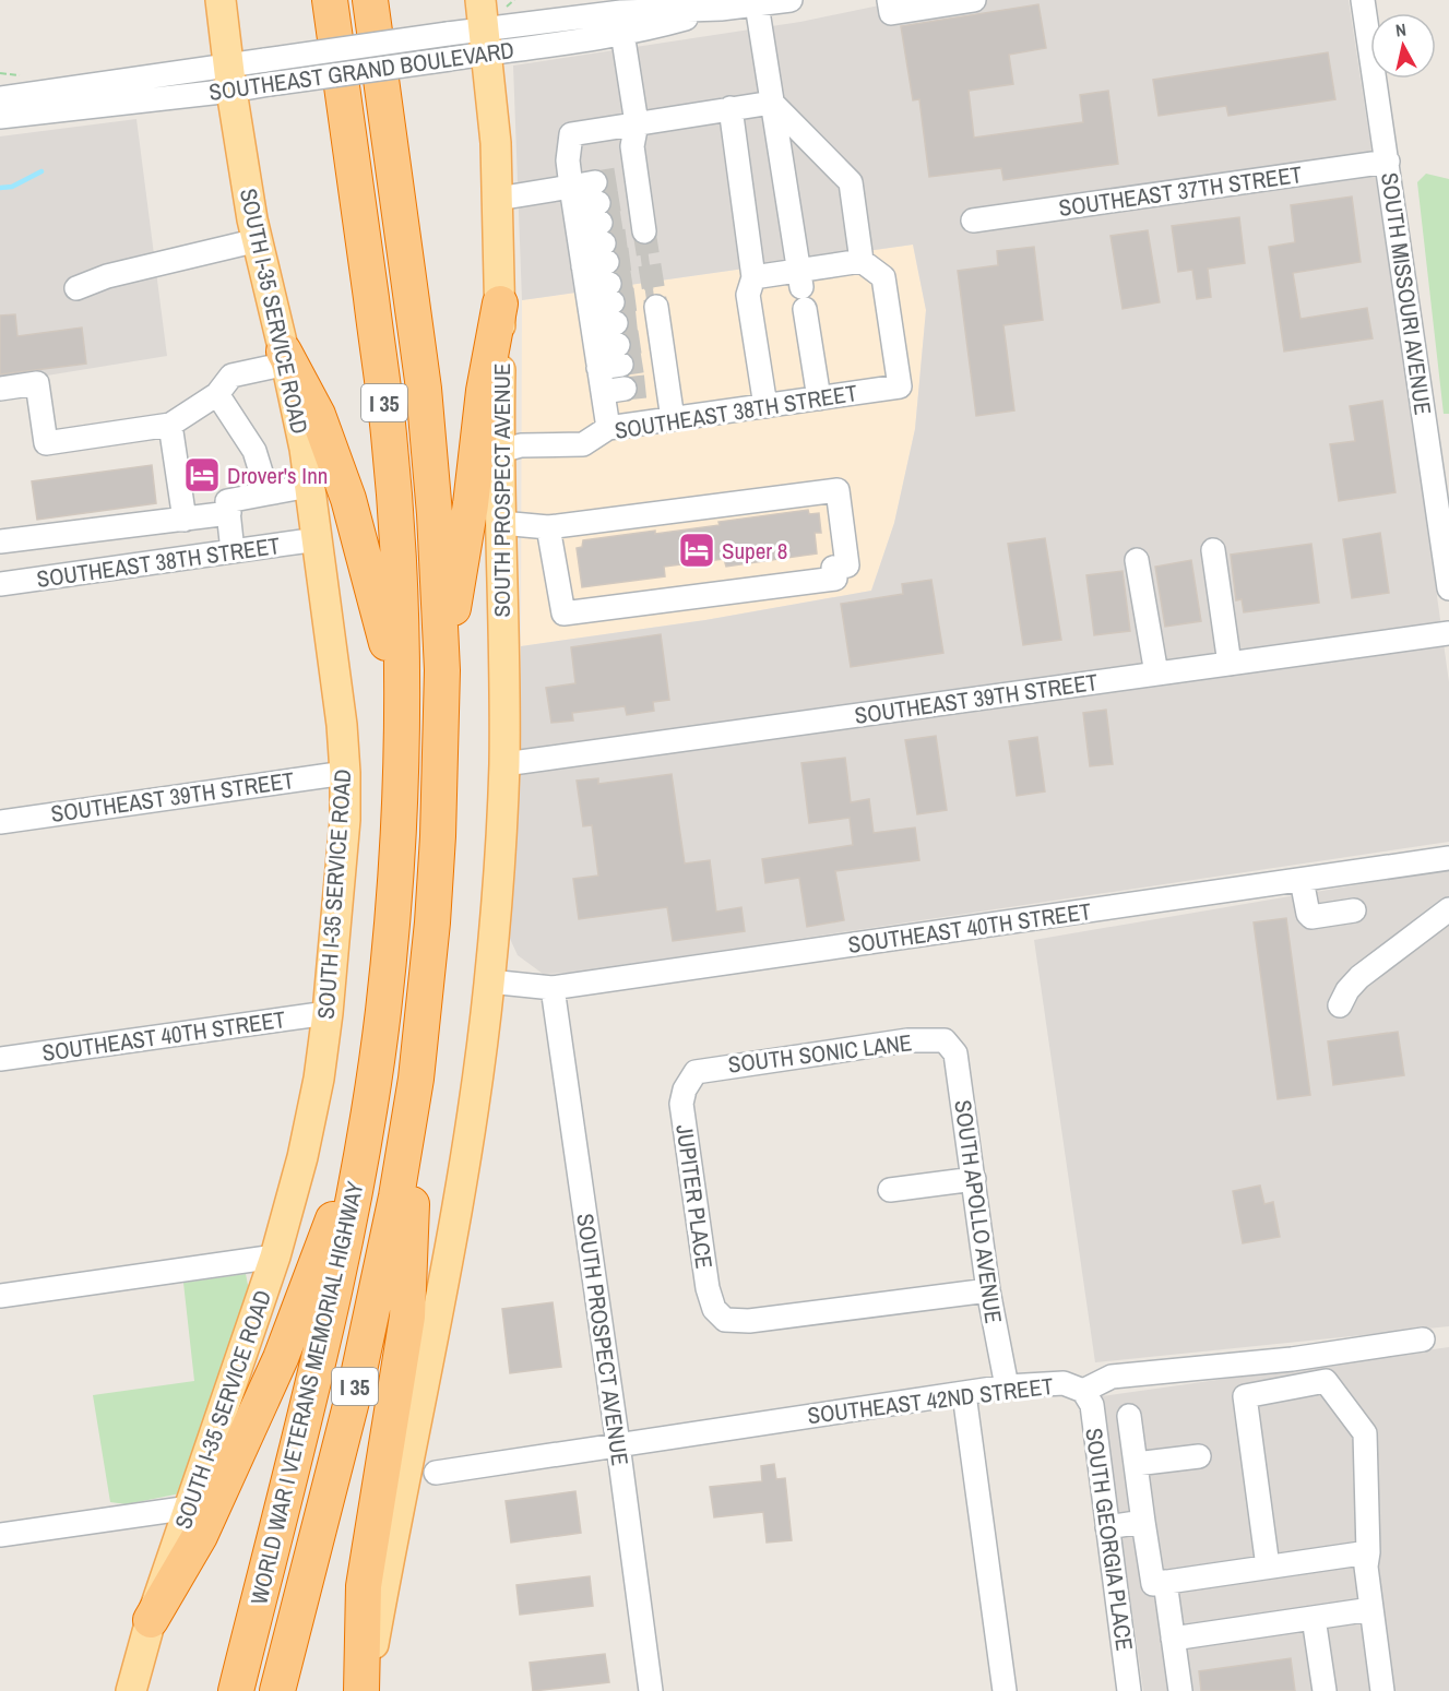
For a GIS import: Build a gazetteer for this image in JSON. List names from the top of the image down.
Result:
{
  "streets": {
    "highway": ["I 35", "WORLD WAR I VETERANS MEMORIAL HIGHWAY"],
    "main road": ["SOUTH I-35 SERVICE ROAD", "SOUTH PROSPECT AVENUE"],
    "street": [
      "SOUTHEAST GRAND BOULEVARD",
      "SOUTHEAST 37TH STREET",
      "SOUTH MISSOURI AVENUE",
      "SOUTHEAST 38TH STREET",
      "SOUTHEAST 39TH STREET",
      "SOUTHEAST 40TH STREET",
      "SOUTH SONIC LANE",
      "JUPITER PLACE",
      "SOUTH APOLLO AVENUE",
      "SOUTHEAST 42ND STREET",
      "SOUTH GEORGIA PLACE"
    ]
  },
  "crossings": [
    ["SOUTHEAST GRAND BOULEVARD", "SOUTH I-35 SERVICE ROAD"],
    ["SOUTHEAST GRAND BOULEVARD", "SOUTH PROSPECT AVENUE"],
    ["SOUTHEAST 37TH STREET", "SOUTH MISSOURI AVENUE"],
    ["SOUTH I-35 SERVICE ROAD", "SOUTHEAST 38TH STREET"],
    ["SOUTH I-35 SERVICE ROAD", "SOUTHEAST 39TH STREET"],
    ["SOUTH I-35 SERVICE ROAD", "SOUTHEAST 40TH STREET"],
    ["SOUTHEAST 38TH STREET", "SOUTH PROSPECT AVENUE"],
    ["SOUTH PROSPECT AVENUE", "SOUTHEAST 39TH STREET"],
    ["SOUTH PROSPECT AVENUE", "SOUTHEAST 40TH STREET"],
    ["SOUTH PROSPECT AVENUE", "SOUTHEAST 42ND STREET"],
    ["SOUTH SONIC LANE", "JUPITER PLACE"],
    ["SOUTH SONIC LANE", "SOUTH APOLLO AVENUE"],
    ["JUPITER PLACE", "SOUTH APOLLO AVENUE"],
    ["SOUTH APOLLO AVENUE", "SOUTHEAST 42ND STREET"],
    ["SOUTHEAST 42ND STREET", "SOUTH GEORGIA PLACE"]
  ],
  "places": {
    "hotel": ["Drover's Inn", "Super 8"]
  },
  "north": "top"
}
